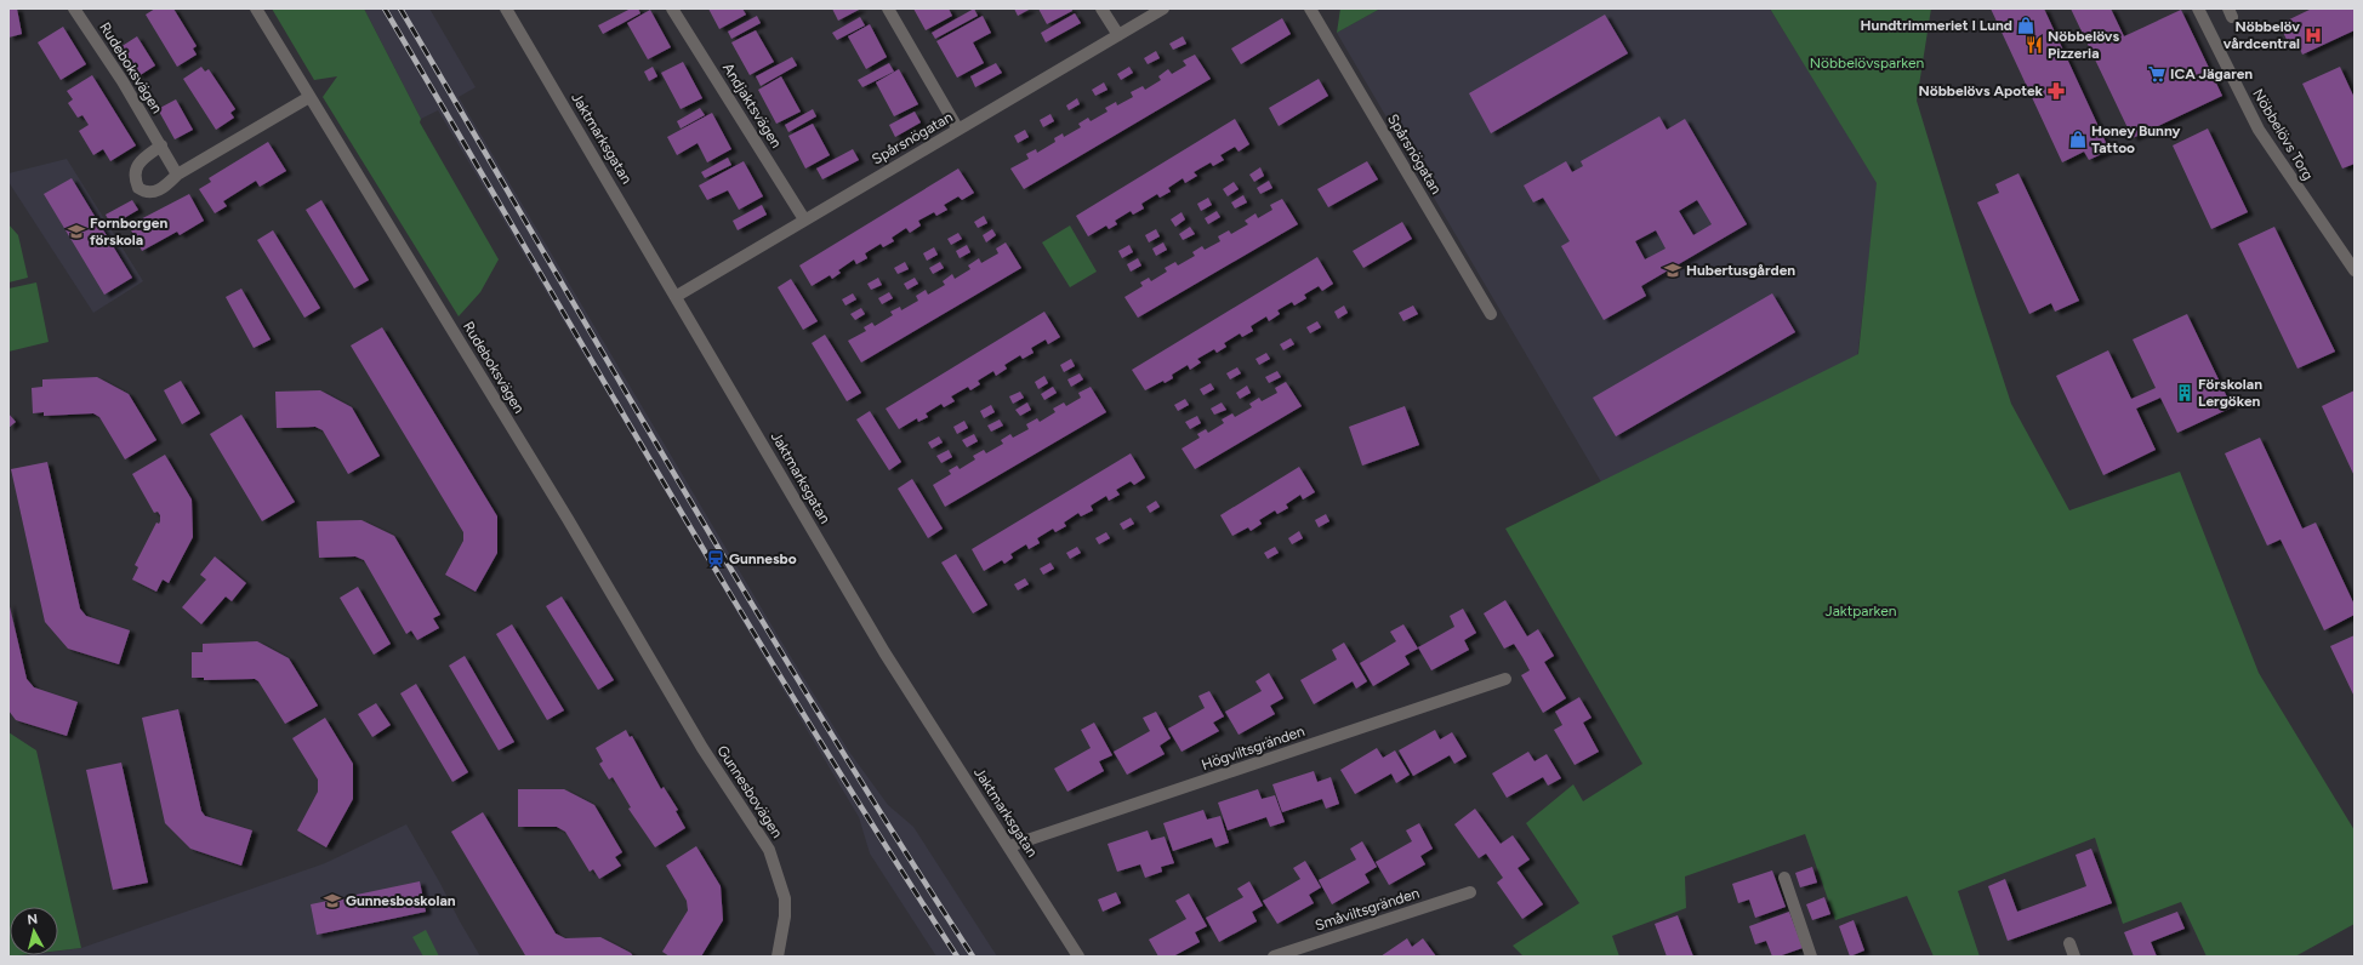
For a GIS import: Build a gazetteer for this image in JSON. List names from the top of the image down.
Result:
{
  "streets": {
    "street": [
      "Rudeboksvägen",
      "Andjaktsvägen",
      "Nöbbelövs Torg",
      "Jaktmarksgatan",
      "Spårsnögatan",
      "Högviltsgränden",
      "Gunnesbovägen",
      "Småviltsgränden"
    ]
  },
  "crossings": [
    ["Rudeboksvägen", "Gunnesbovägen"],
    ["Andjaktsvägen", "Spårsnögatan"],
    ["Jaktmarksgatan", "Spårsnögatan"],
    ["Jaktmarksgatan", "Högviltsgränden"]
  ],
  "parks": ["Nöbbelövsparken", "Jaktparken"],
  "places": {
    "shop": ["Hundtrimmeriet I Lund", "Honey Bunny Tattoo"],
    "hospital": ["Nöbbelöv vårdcentral"],
    "restaurant": ["Nöbbelövs Pizzeria"],
    "supermarket": ["ICA Jägaren"],
    "pharmacy": ["Nöbbelövs Apotek"],
    "school or university": ["Fornborgen förskola", "Hubertusgården", "Gunnesboskolan"],
    "building": ["Förskolan Lergöken"],
    "station": ["Gunnesbo"]
  },
  "north": "top"
}
